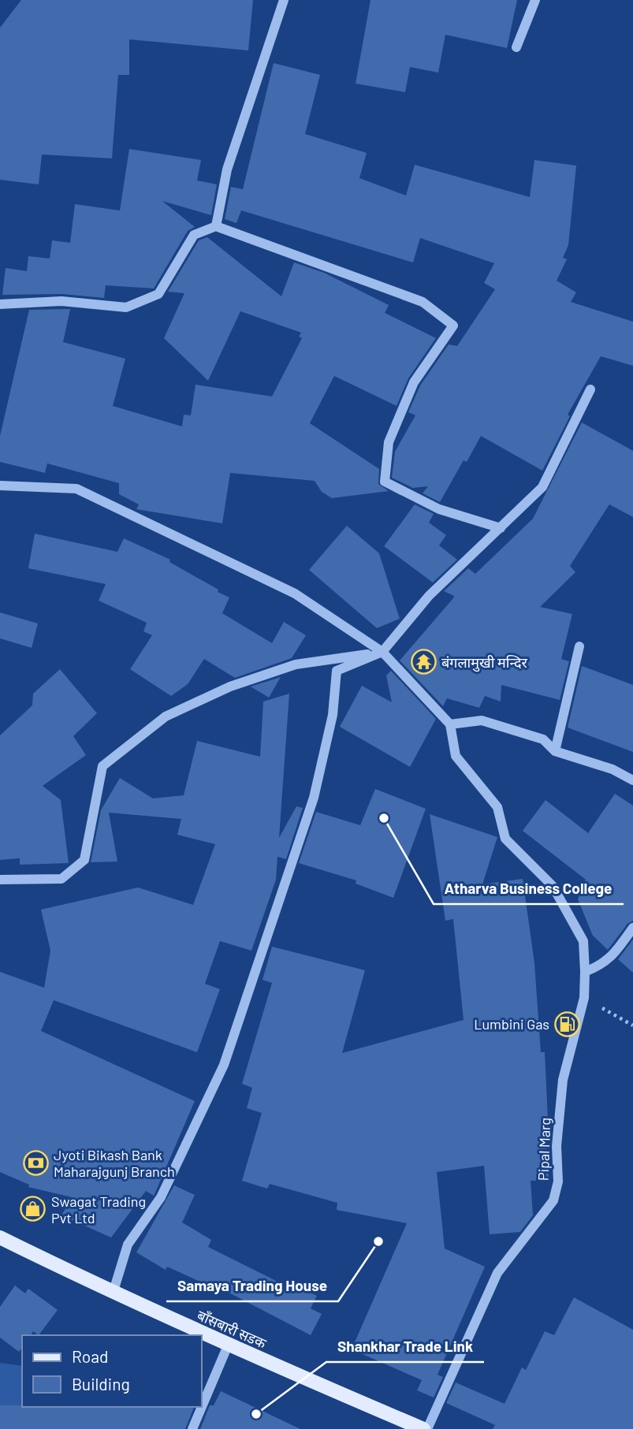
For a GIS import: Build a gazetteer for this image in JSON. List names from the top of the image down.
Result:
{
  "streets": {
    "main road": ["बाँसबारी सडक"],
    "street": ["Pipal Marg"]
  },
  "crossings": [
    ["Pipal Marg", "बाँसबारी सडक"]
  ],
  "places": {
    "temple": ["बंगलामुखी मन्दिर"],
    "other": ["Atharva Business College", "Samaya Trading House", "Shankhar Trade Link"],
    "fuel station": ["Lumbini Gas"],
    "bank": ["Jyoti Bikash Bank Maharajgunj Branch"],
    "shop": ["Swagat Trading Pvt Ltd"]
  },
  "legend": ["Road", "Building"]
}
